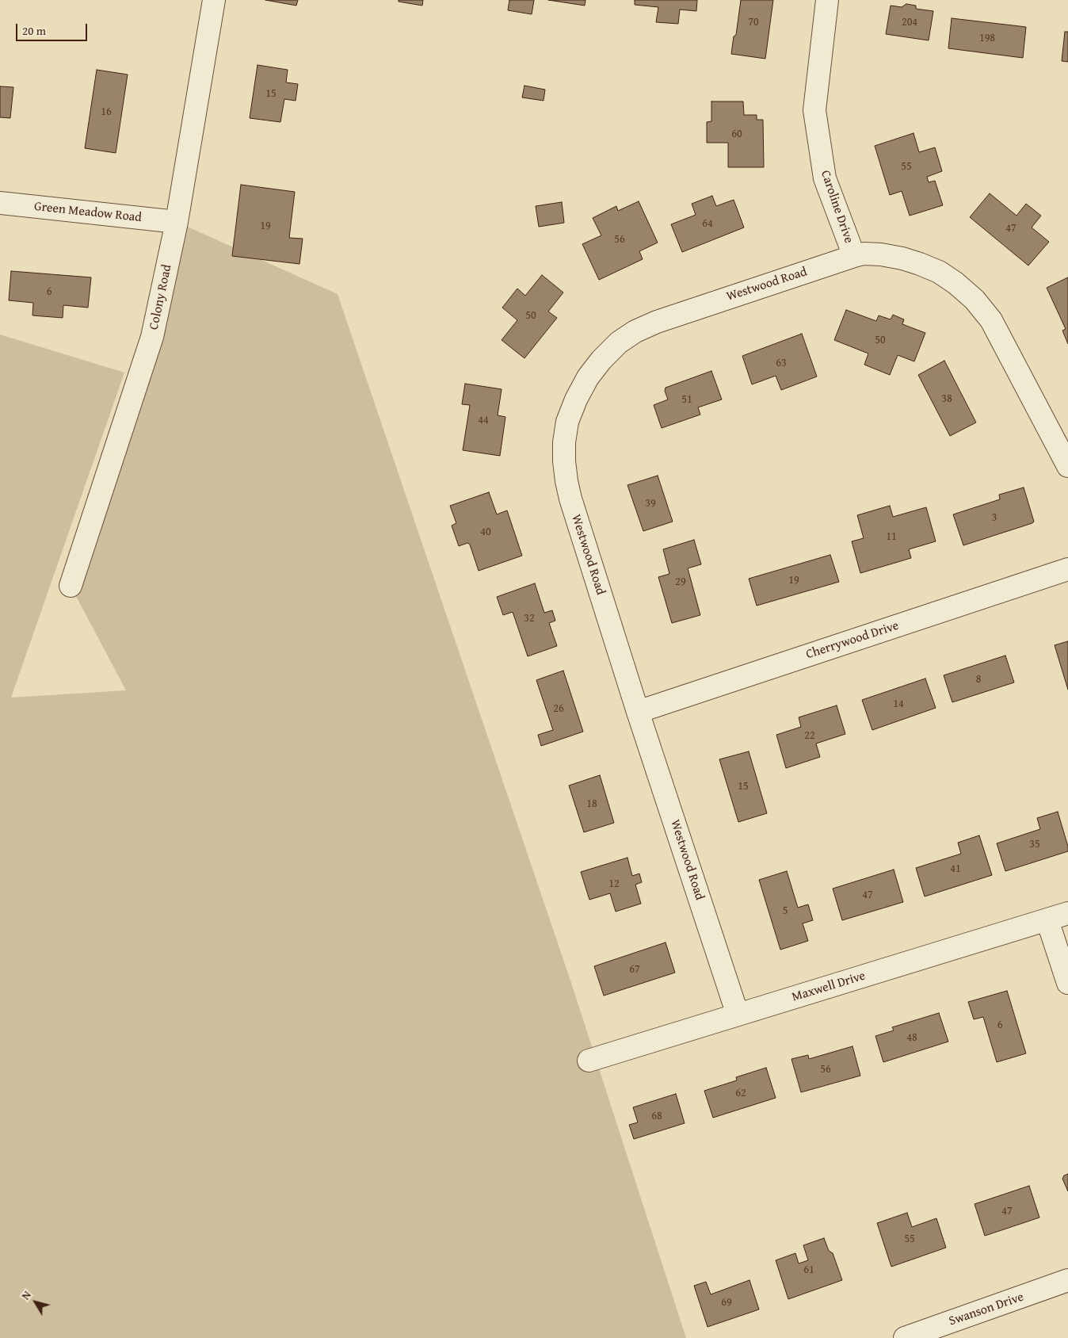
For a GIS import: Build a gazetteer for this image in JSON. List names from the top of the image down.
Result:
{
  "streets": {
    "street": [
      "Caroline Drive",
      "Green Meadow Road",
      "Westwood Road",
      "Colony Road",
      "Cherrywood Drive",
      "Maxwell Drive",
      "Swanson Drive"
    ]
  },
  "crossings": [
    ["Caroline Drive", "Westwood Road"],
    ["Green Meadow Road", "Colony Road"],
    ["Westwood Road", "Cherrywood Drive"],
    ["Westwood Road", "Maxwell Drive"]
  ],
  "house_numbers": [
    "70",
    "204",
    "198",
    "15",
    "16",
    "60",
    "55",
    "64",
    "19",
    "47",
    "56",
    "6",
    "50",
    "50",
    "63",
    "38",
    "51",
    "44",
    "39",
    "3",
    "40",
    "11",
    "19",
    "29",
    "32",
    "8",
    "14",
    "26",
    "22",
    "15",
    "18",
    "35",
    "41",
    "12",
    "47",
    "5",
    "67",
    "6",
    "48",
    "56",
    "62",
    "68",
    "47",
    "55",
    "61",
    "69"
  ],
  "scale_bar": "20 m",
  "north": "top left"
}
